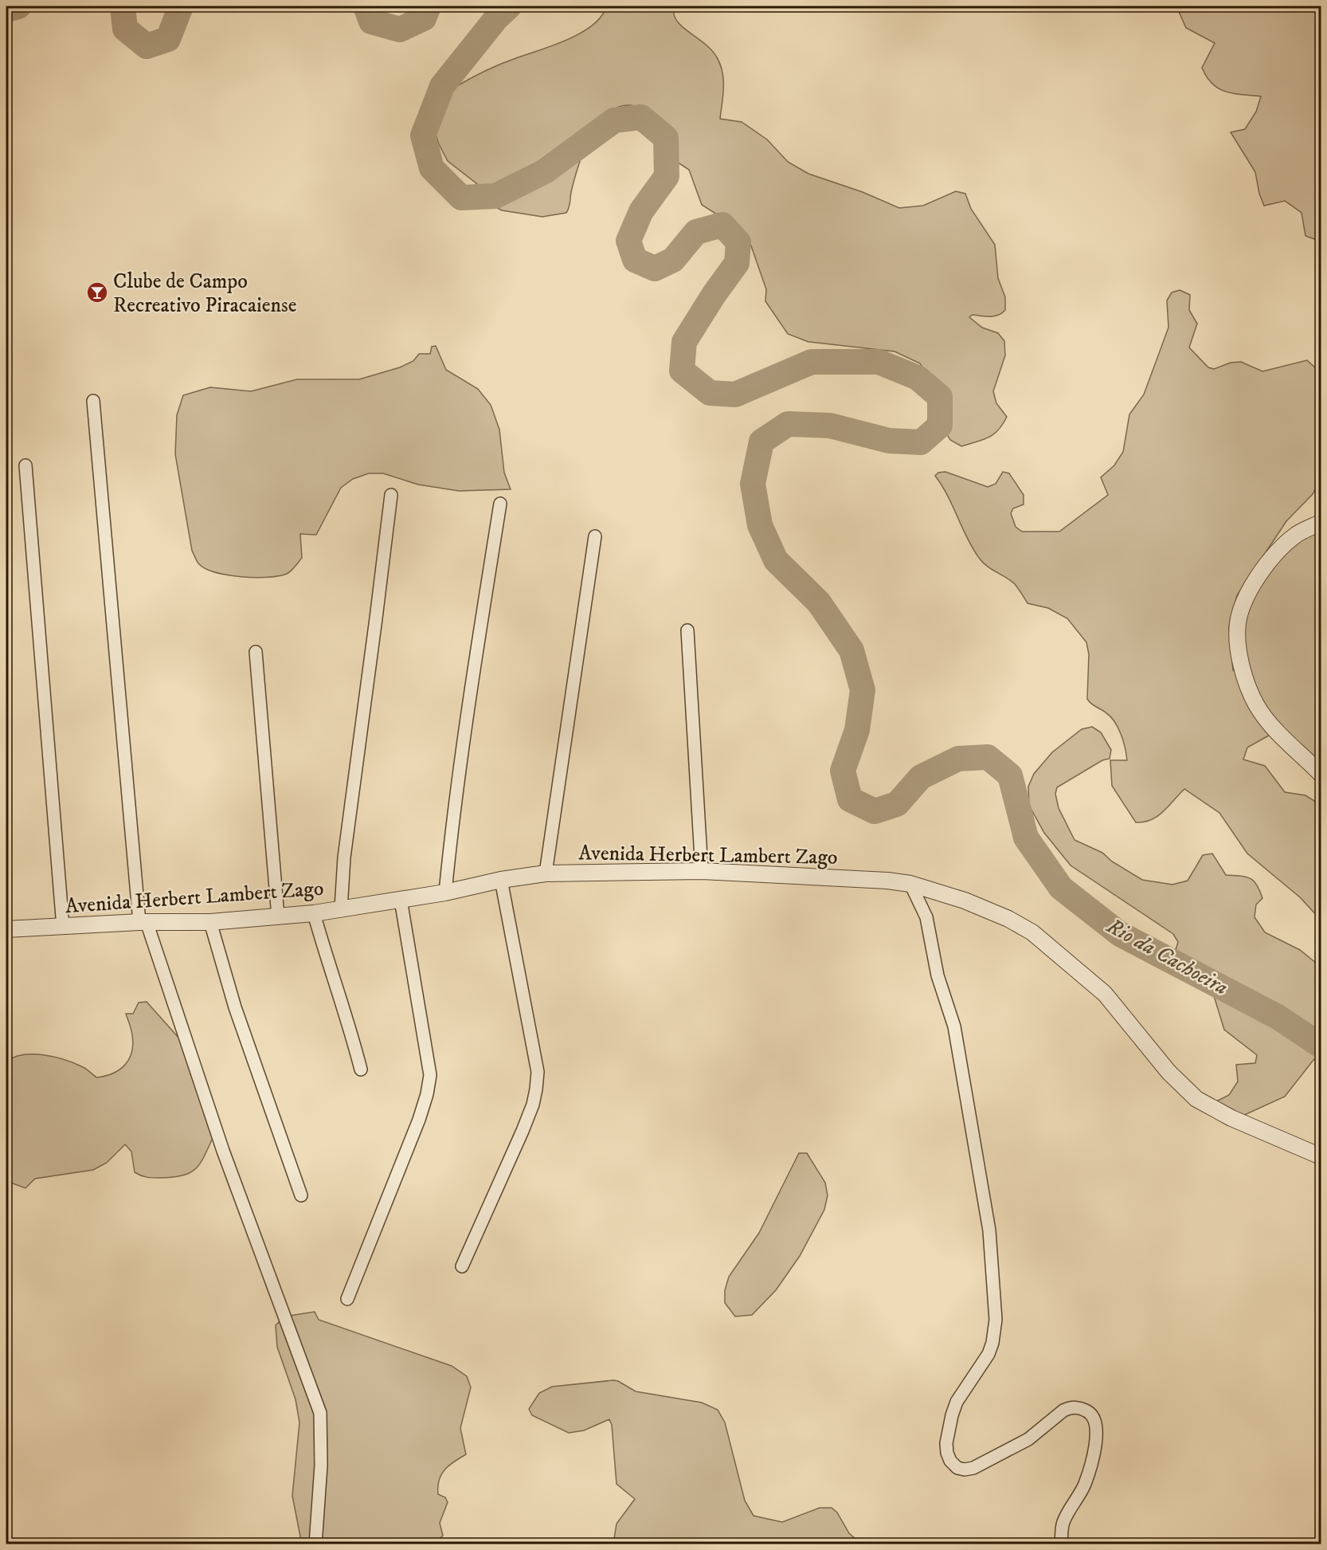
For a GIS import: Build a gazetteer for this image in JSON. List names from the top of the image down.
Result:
{
  "streets": {
    "street": ["Avenida Herbert Lambert Zago"]
  },
  "water": ["Rio da Cachoeira"],
  "places": {
    "bar": ["Clube de Campo Recreativo Piracaiense"]
  }
}
